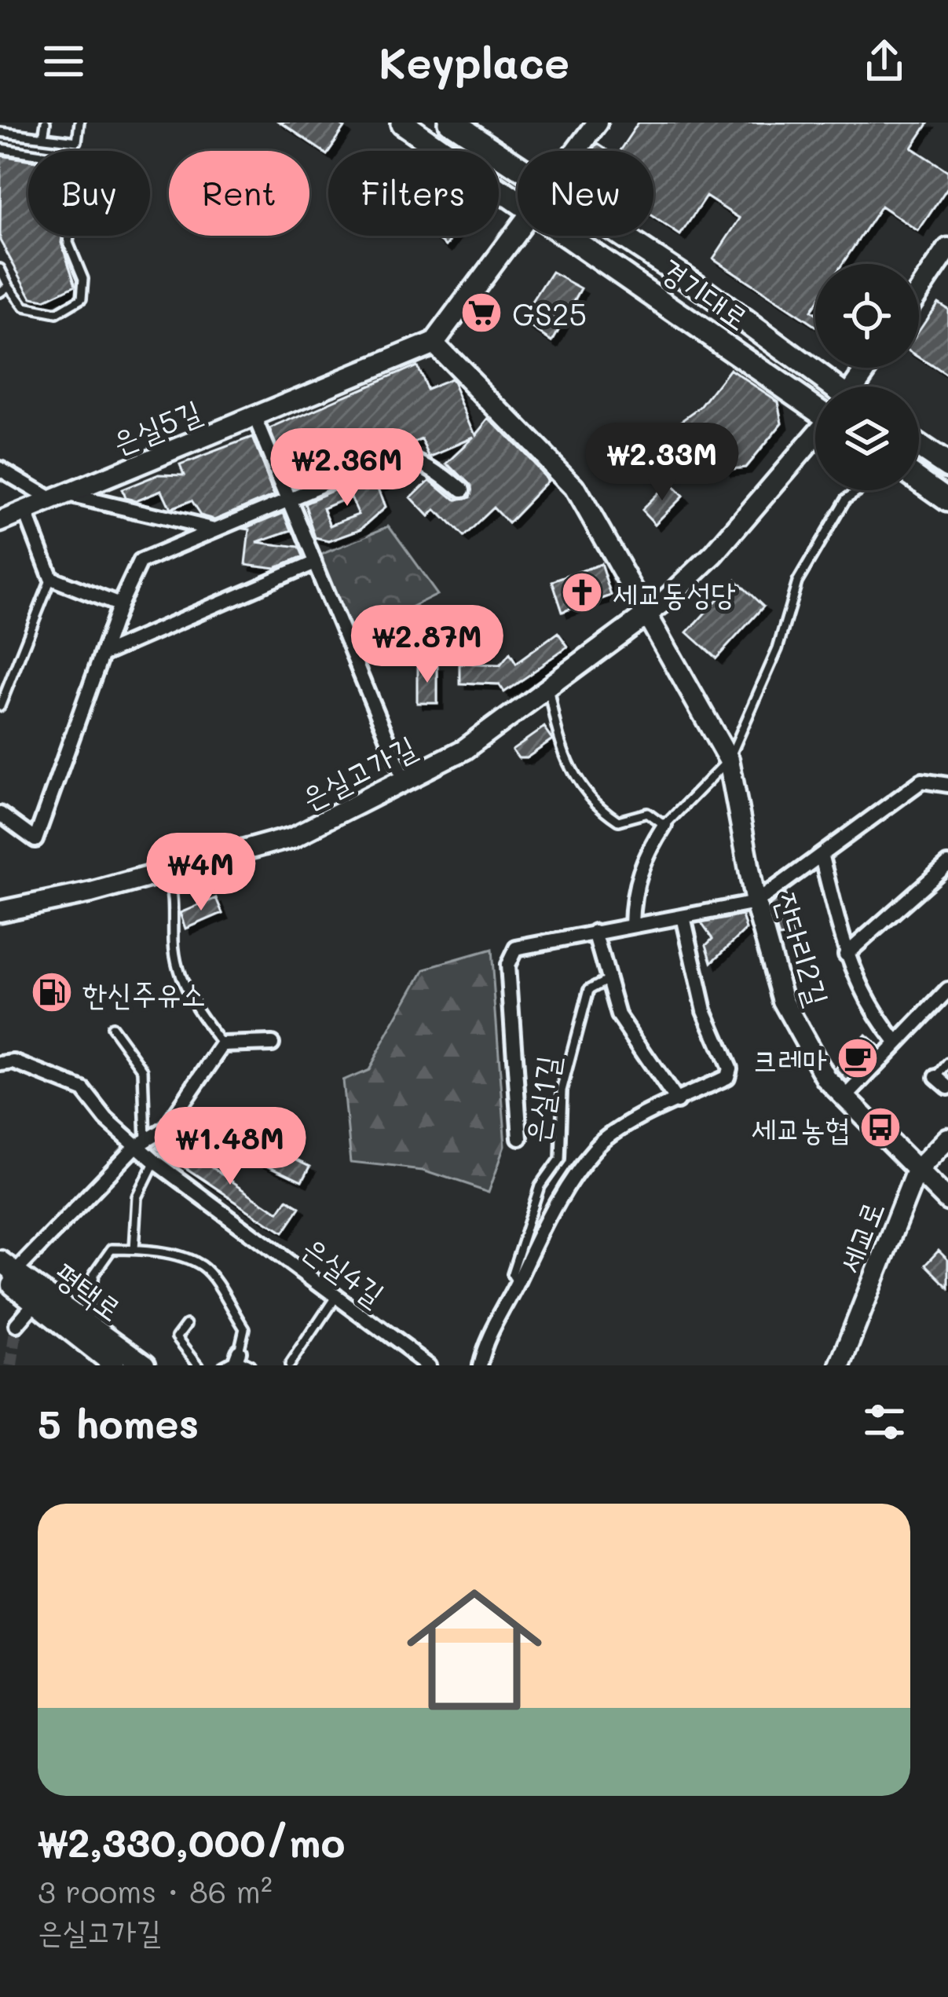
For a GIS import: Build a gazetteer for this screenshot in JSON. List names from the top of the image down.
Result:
{
  "streets": {
    "main road": ["경기대로"],
    "street": [
      "은실5길",
      "은실고가길",
      "잔다리2길",
      "은실1길",
      "세교로",
      "은실4길",
      "평택로"
    ]
  },
  "crossings": [
    ["은실고가길", "잔다리2길"],
    ["잔다리2길", "은실1길"],
    ["잔다리2길", "세교로"]
  ],
  "places": {
    "supermarket": ["GS25"],
    "church": ["세교동성당"],
    "fuel station": ["한신주유소"],
    "cafe": ["크레마"],
    "bus stop": ["세교농협"]
  },
  "page": {
    "header": "Keyplace",
    "chip": [
      "Buy",
      "Rent",
      "Filters",
      "New"
    ],
    "price": [
      "₩2.33M",
      "₩2.36M",
      "₩2.87M",
      "₩4M",
      "₩1.48M"
    ],
    "heading": "5 homes",
    "list": [
      {
        "name": "₩2,330,000/mo",
        "note": "3 rooms · 86 m² · 은실고가길"
      }
    ]
  }
}
